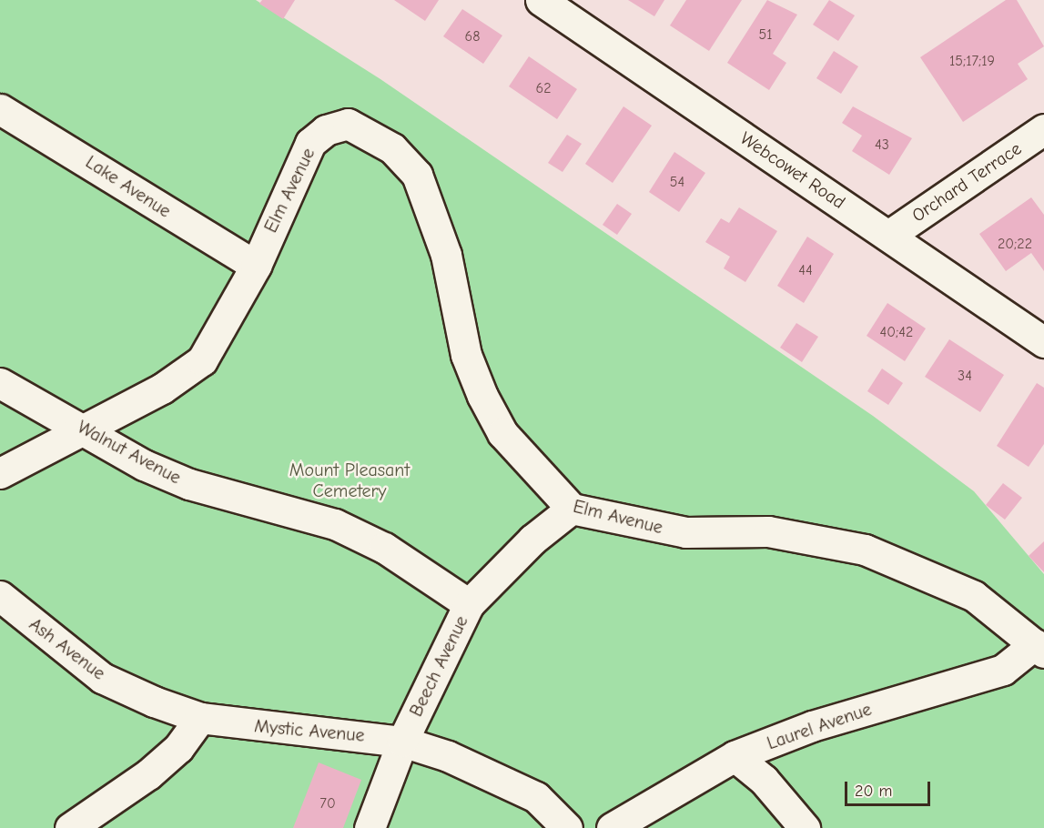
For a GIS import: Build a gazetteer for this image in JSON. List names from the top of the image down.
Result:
{
  "streets": {
    "street": [
      "Webcowet Road",
      "Orchard Terrace",
      "Lake Avenue",
      "Elm Avenue",
      "Walnut Avenue",
      "Ash Avenue",
      "Beech Avenue",
      "Laurel Avenue",
      "Mystic Avenue"
    ]
  },
  "crossings": [
    ["Webcowet Road", "Orchard Terrace"],
    ["Lake Avenue", "Elm Avenue"],
    ["Elm Avenue", "Walnut Avenue"],
    ["Elm Avenue", "Beech Avenue"],
    ["Elm Avenue", "Laurel Avenue"],
    ["Walnut Avenue", "Beech Avenue"],
    ["Ash Avenue", "Mystic Avenue"],
    ["Beech Avenue", "Mystic Avenue"]
  ],
  "parks": ["Mount Pleasant Cemetery"],
  "house_numbers": [
    "51",
    "68",
    "15;17;19",
    "62",
    "43",
    "54",
    "20;22",
    "44",
    "40;42",
    "34",
    "70"
  ],
  "scale_bar": "20 m"
}
